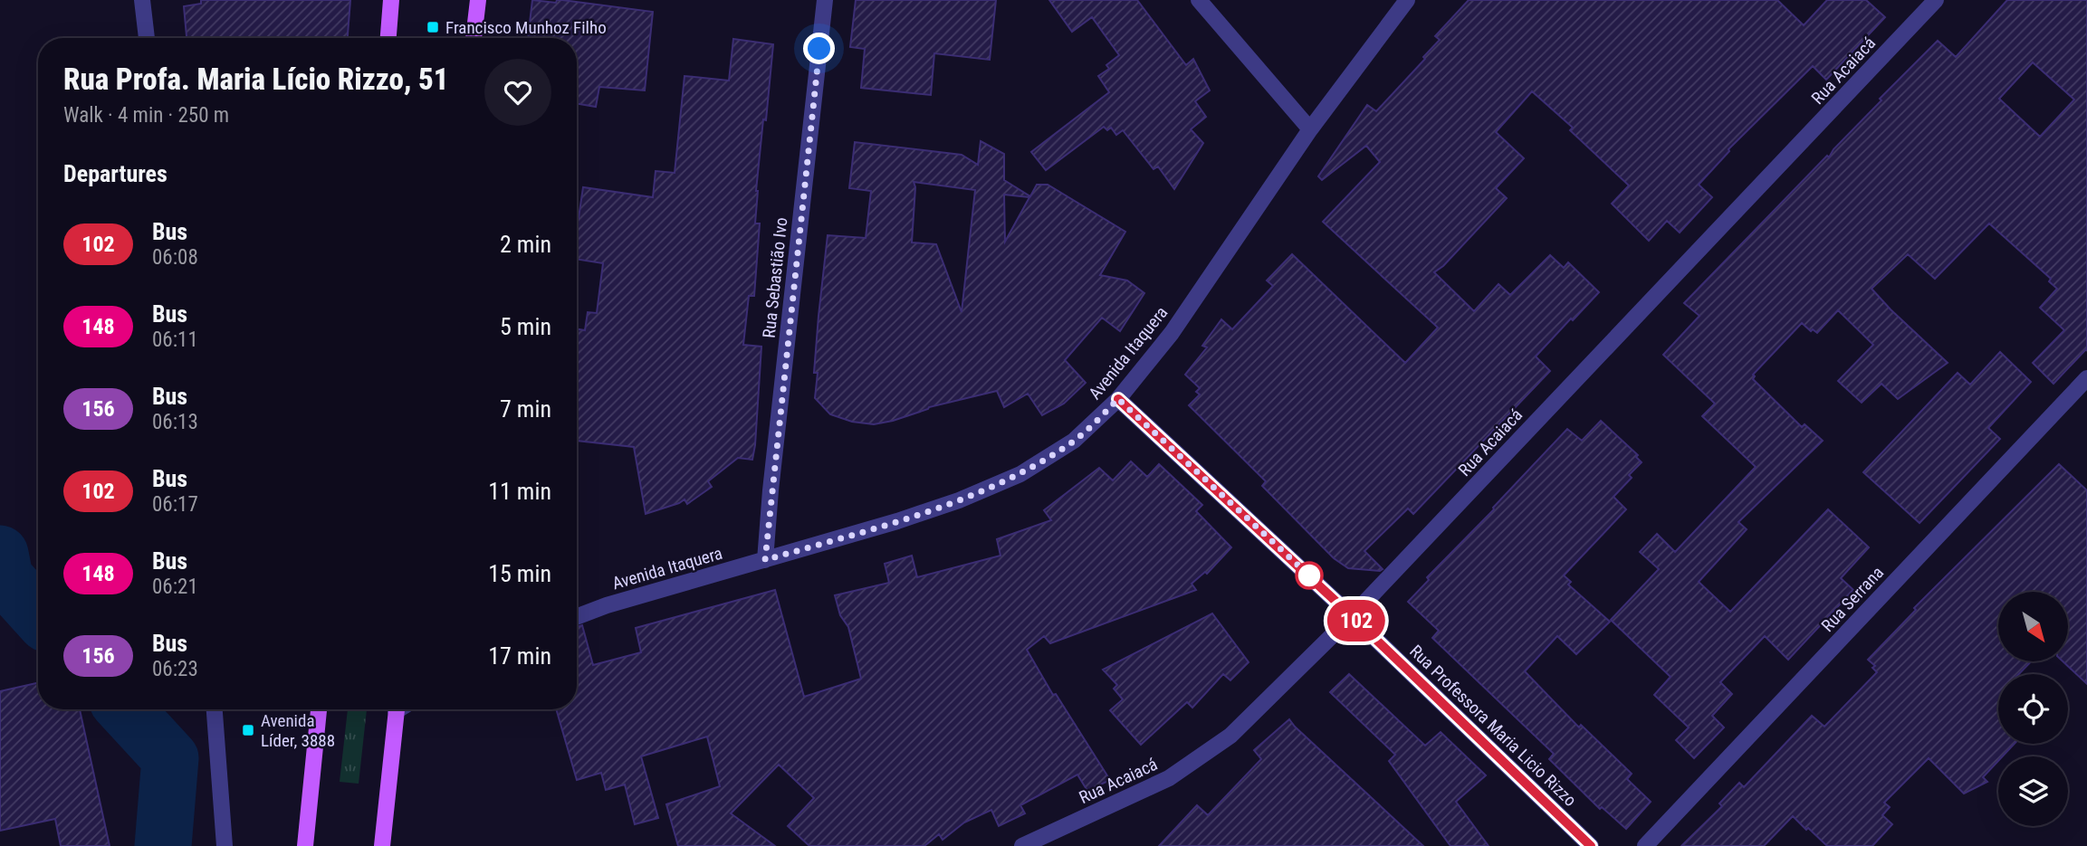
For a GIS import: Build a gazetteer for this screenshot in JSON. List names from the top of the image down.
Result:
{
  "streets": {
    "street": [
      "Rua Acaiacá",
      "Rua Sebastião Ivo",
      "Avenida Itaquera",
      "Rua Serrana",
      "Rua Professora Maria Licio Rizzo"
    ]
  },
  "crossings": [
    ["Rua Acaiacá", "Rua Professora Maria Licio Rizzo"],
    ["Rua Sebastião Ivo", "Avenida Itaquera"],
    ["Avenida Itaquera", "Rua Professora Maria Licio Rizzo"]
  ],
  "places": {
    "transit": ["Francisco Munhoz Filho", "Avenida Líder, 3888"]
  },
  "lines": ["bus line 102"],
  "north": "bottom right",
  "page": {
    "on_map": "102",
    "heading": [
      ["Rua Profa. Maria Lício Rizzo, 51", "Walk · 4 min · 250 m"],
      "Departures"
    ],
    "list": [
      {
        "mark": "102",
        "name": "Bus",
        "note": "06:08",
        "value": "2 min"
      },
      {
        "mark": "148",
        "name": "Bus",
        "note": "06:11",
        "value": "5 min"
      },
      {
        "mark": "156",
        "name": "Bus",
        "note": "06:13",
        "value": "7 min"
      },
      {
        "mark": "102",
        "name": "Bus",
        "note": "06:17",
        "value": "11 min"
      },
      {
        "mark": "148",
        "name": "Bus",
        "note": "06:21",
        "value": "15 min"
      },
      {
        "mark": "156",
        "name": "Bus",
        "note": "06:23",
        "value": "17 min"
      }
    ]
  }
}
